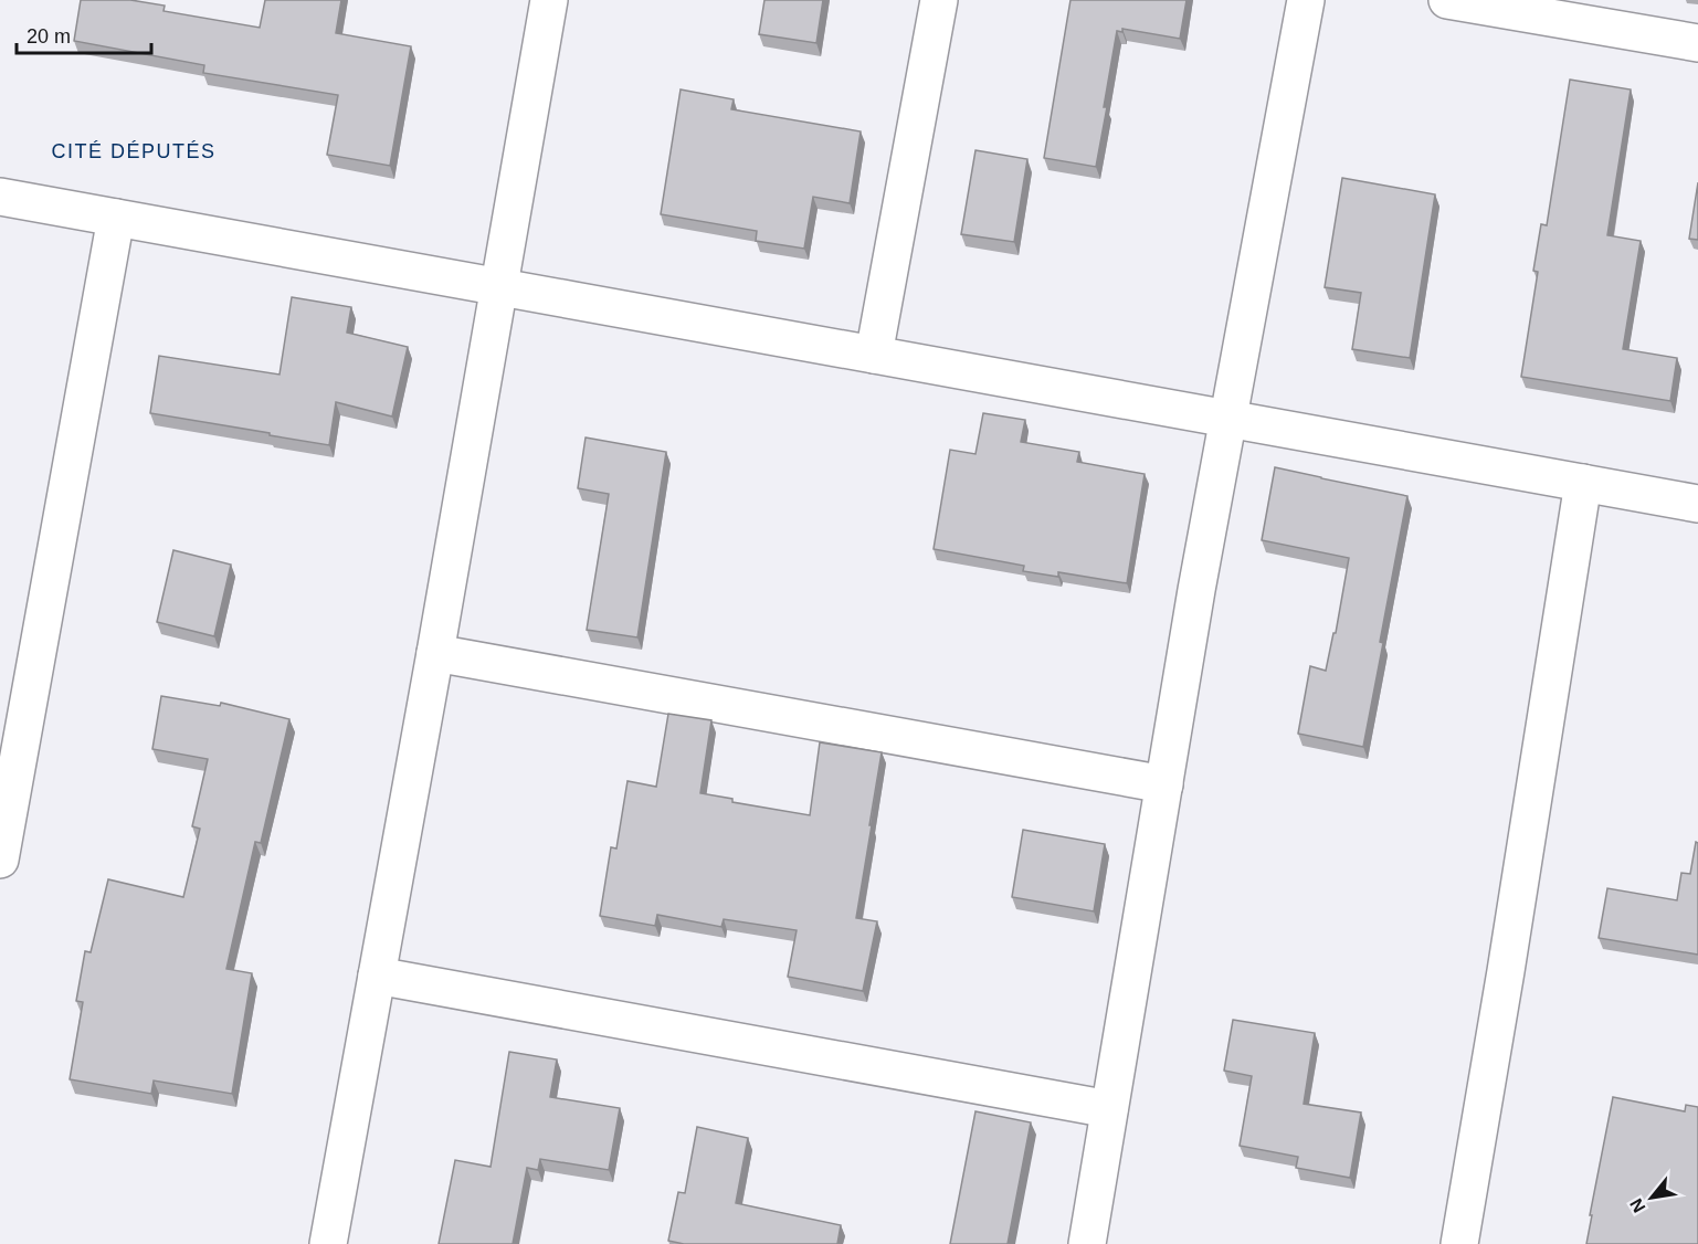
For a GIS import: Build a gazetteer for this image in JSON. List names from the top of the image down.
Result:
{
  "districts": ["CITÉ DÉPUTÉS"],
  "scale_bar": "20 m",
  "north": "bottom left"
}
